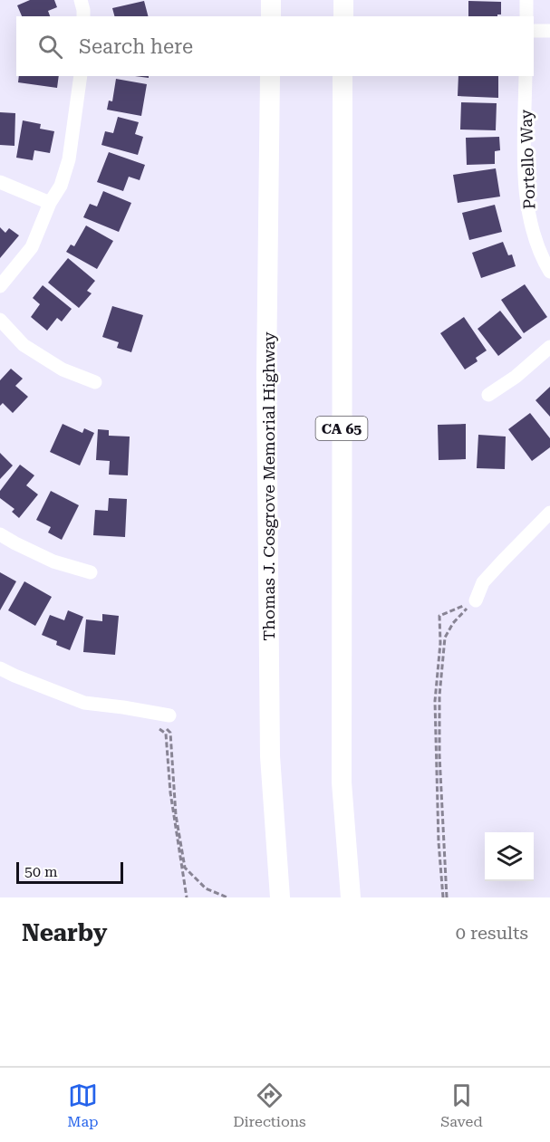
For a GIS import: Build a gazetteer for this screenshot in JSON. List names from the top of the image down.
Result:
{
  "streets": {
    "highway": ["CA 65", "Thomas J. Cosgrove Memorial Highway"],
    "street": ["Portello Way"]
  },
  "scale_bar": "50 m",
  "page": {
    "search": "Search here",
    "scale": "50 m",
    "heading": ["Nearby", "0 results"],
    "nav": ["Map", "Directions", "Saved"]
  }
}
